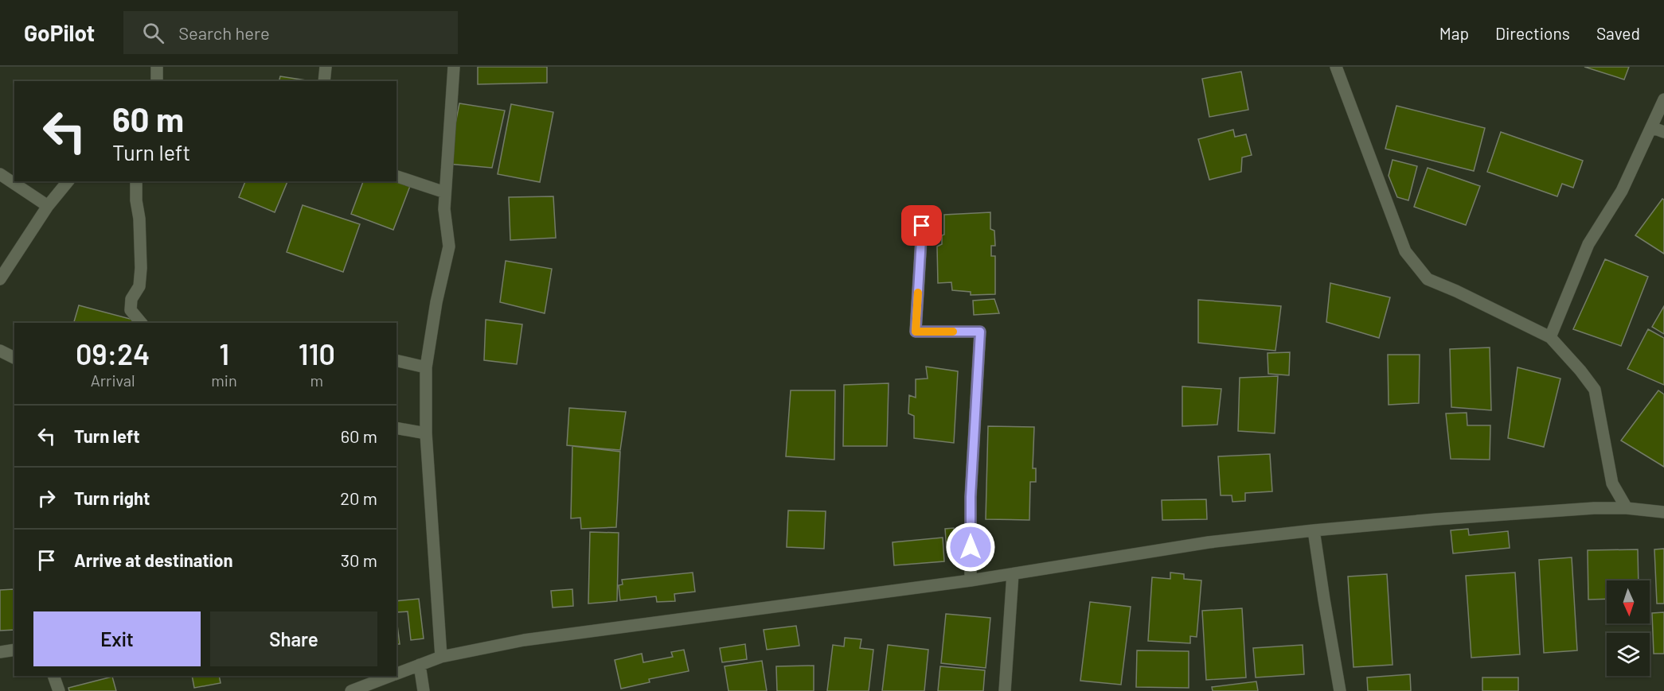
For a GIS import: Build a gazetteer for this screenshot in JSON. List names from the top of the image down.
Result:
{
  "north": "bottom",
  "page": {
    "header": "GoPilot",
    "search": "Search here",
    "nav": ["Map", "Directions", "Saved"],
    "turn": ["60 m", "Turn left"],
    "eta": [
      "09:24",
      "Arrival",
      "1",
      "min",
      "110",
      "m"
    ],
    "list": [
      {
        "name": "Turn left",
        "value": "60 m"
      },
      {
        "name": "Turn right",
        "value": "20 m"
      },
      {
        "name": "Arrive at destination",
        "value": "30 m"
      }
    ],
    "buttons": ["Exit", "Share"]
  }
}
